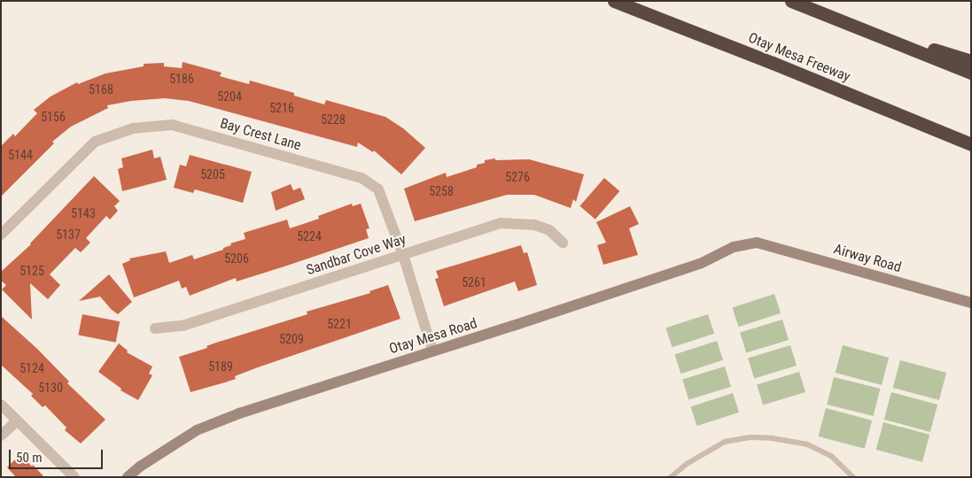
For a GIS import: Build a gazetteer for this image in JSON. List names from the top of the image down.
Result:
{
  "streets": {
    "highway": ["Otay Mesa Freeway"],
    "main road": ["Airway Road", "Otay Mesa Road"],
    "street": ["Bay Crest Lane", "Sandbar Cove Way"]
  },
  "crossings": [
    ["Bay Crest Lane", "Sandbar Cove Way"],
    ["Bay Crest Lane", "Otay Mesa Road"],
    ["Airway Road", "Otay Mesa Road"]
  ],
  "house_numbers": [
    "5186",
    "5168",
    "5204",
    "5216",
    "5156",
    "5228",
    "5144",
    "5205",
    "5276",
    "5258",
    "5143",
    "5137",
    "5224",
    "5206",
    "5125",
    "5261",
    "5221",
    "5209",
    "5189",
    "5124",
    "5130"
  ],
  "scale_bar": "50 m"
}
